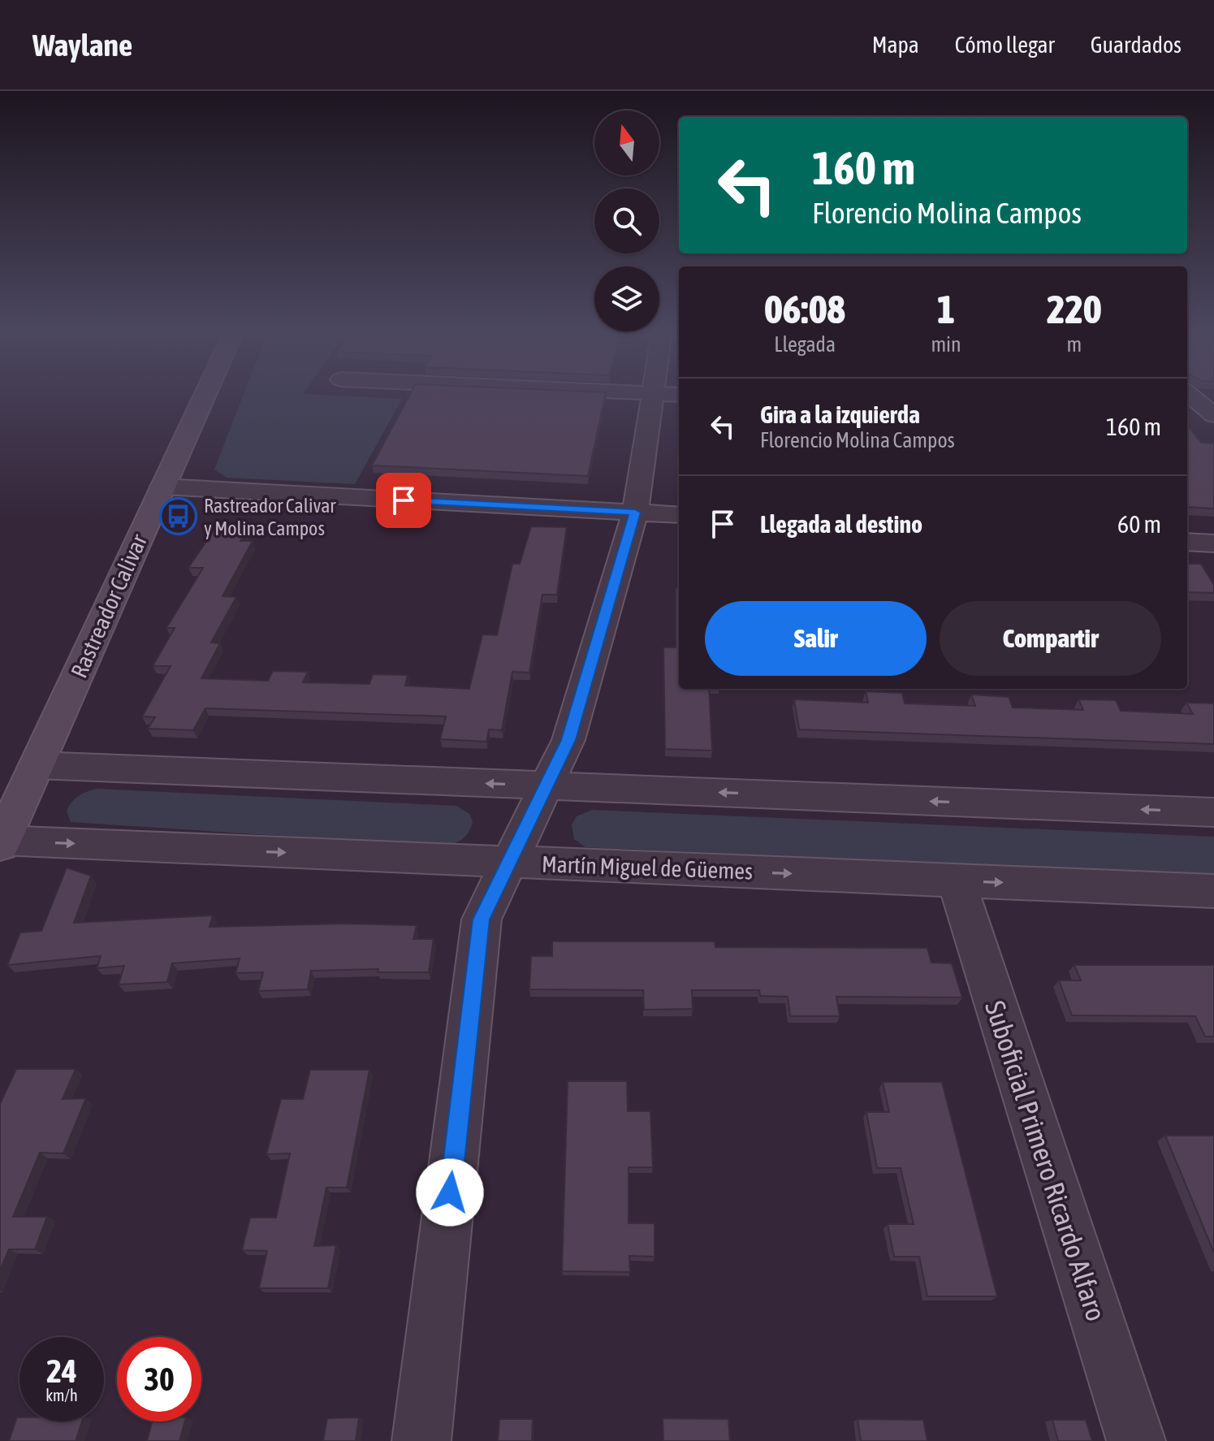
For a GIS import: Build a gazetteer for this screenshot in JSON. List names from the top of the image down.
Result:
{
  "streets": {
    "main road": ["Rastreador Calivar"],
    "street": ["Martín Miguel de Güemes", "Suboficial Primero Ricardo Alfaro"]
  },
  "crossings": [
    ["Rastreador Calivar", "Martín Miguel de Güemes"],
    ["Martín Miguel de Güemes", "Suboficial Primero Ricardo Alfaro"]
  ],
  "places": {
    "bus stop": ["Rastreador Calivar y Molina Campos"]
  },
  "north": "top",
  "page": {
    "header": "Waylane",
    "nav": ["Mapa", "Cómo llegar", "Guardados"],
    "turn": ["160 m", "Florencio Molina Campos"],
    "eta": [
      "06:08",
      "Llegada",
      "1",
      "min",
      "220",
      "m"
    ],
    "list": [
      {
        "name": "Gira a la izquierda",
        "note": "Florencio Molina Campos",
        "value": "160 m"
      },
      {
        "name": "Llegada al destino",
        "value": "60 m"
      }
    ],
    "buttons": ["Salir", "Compartir"],
    "speed": "24 km/h",
    "limit": "30"
  }
}
